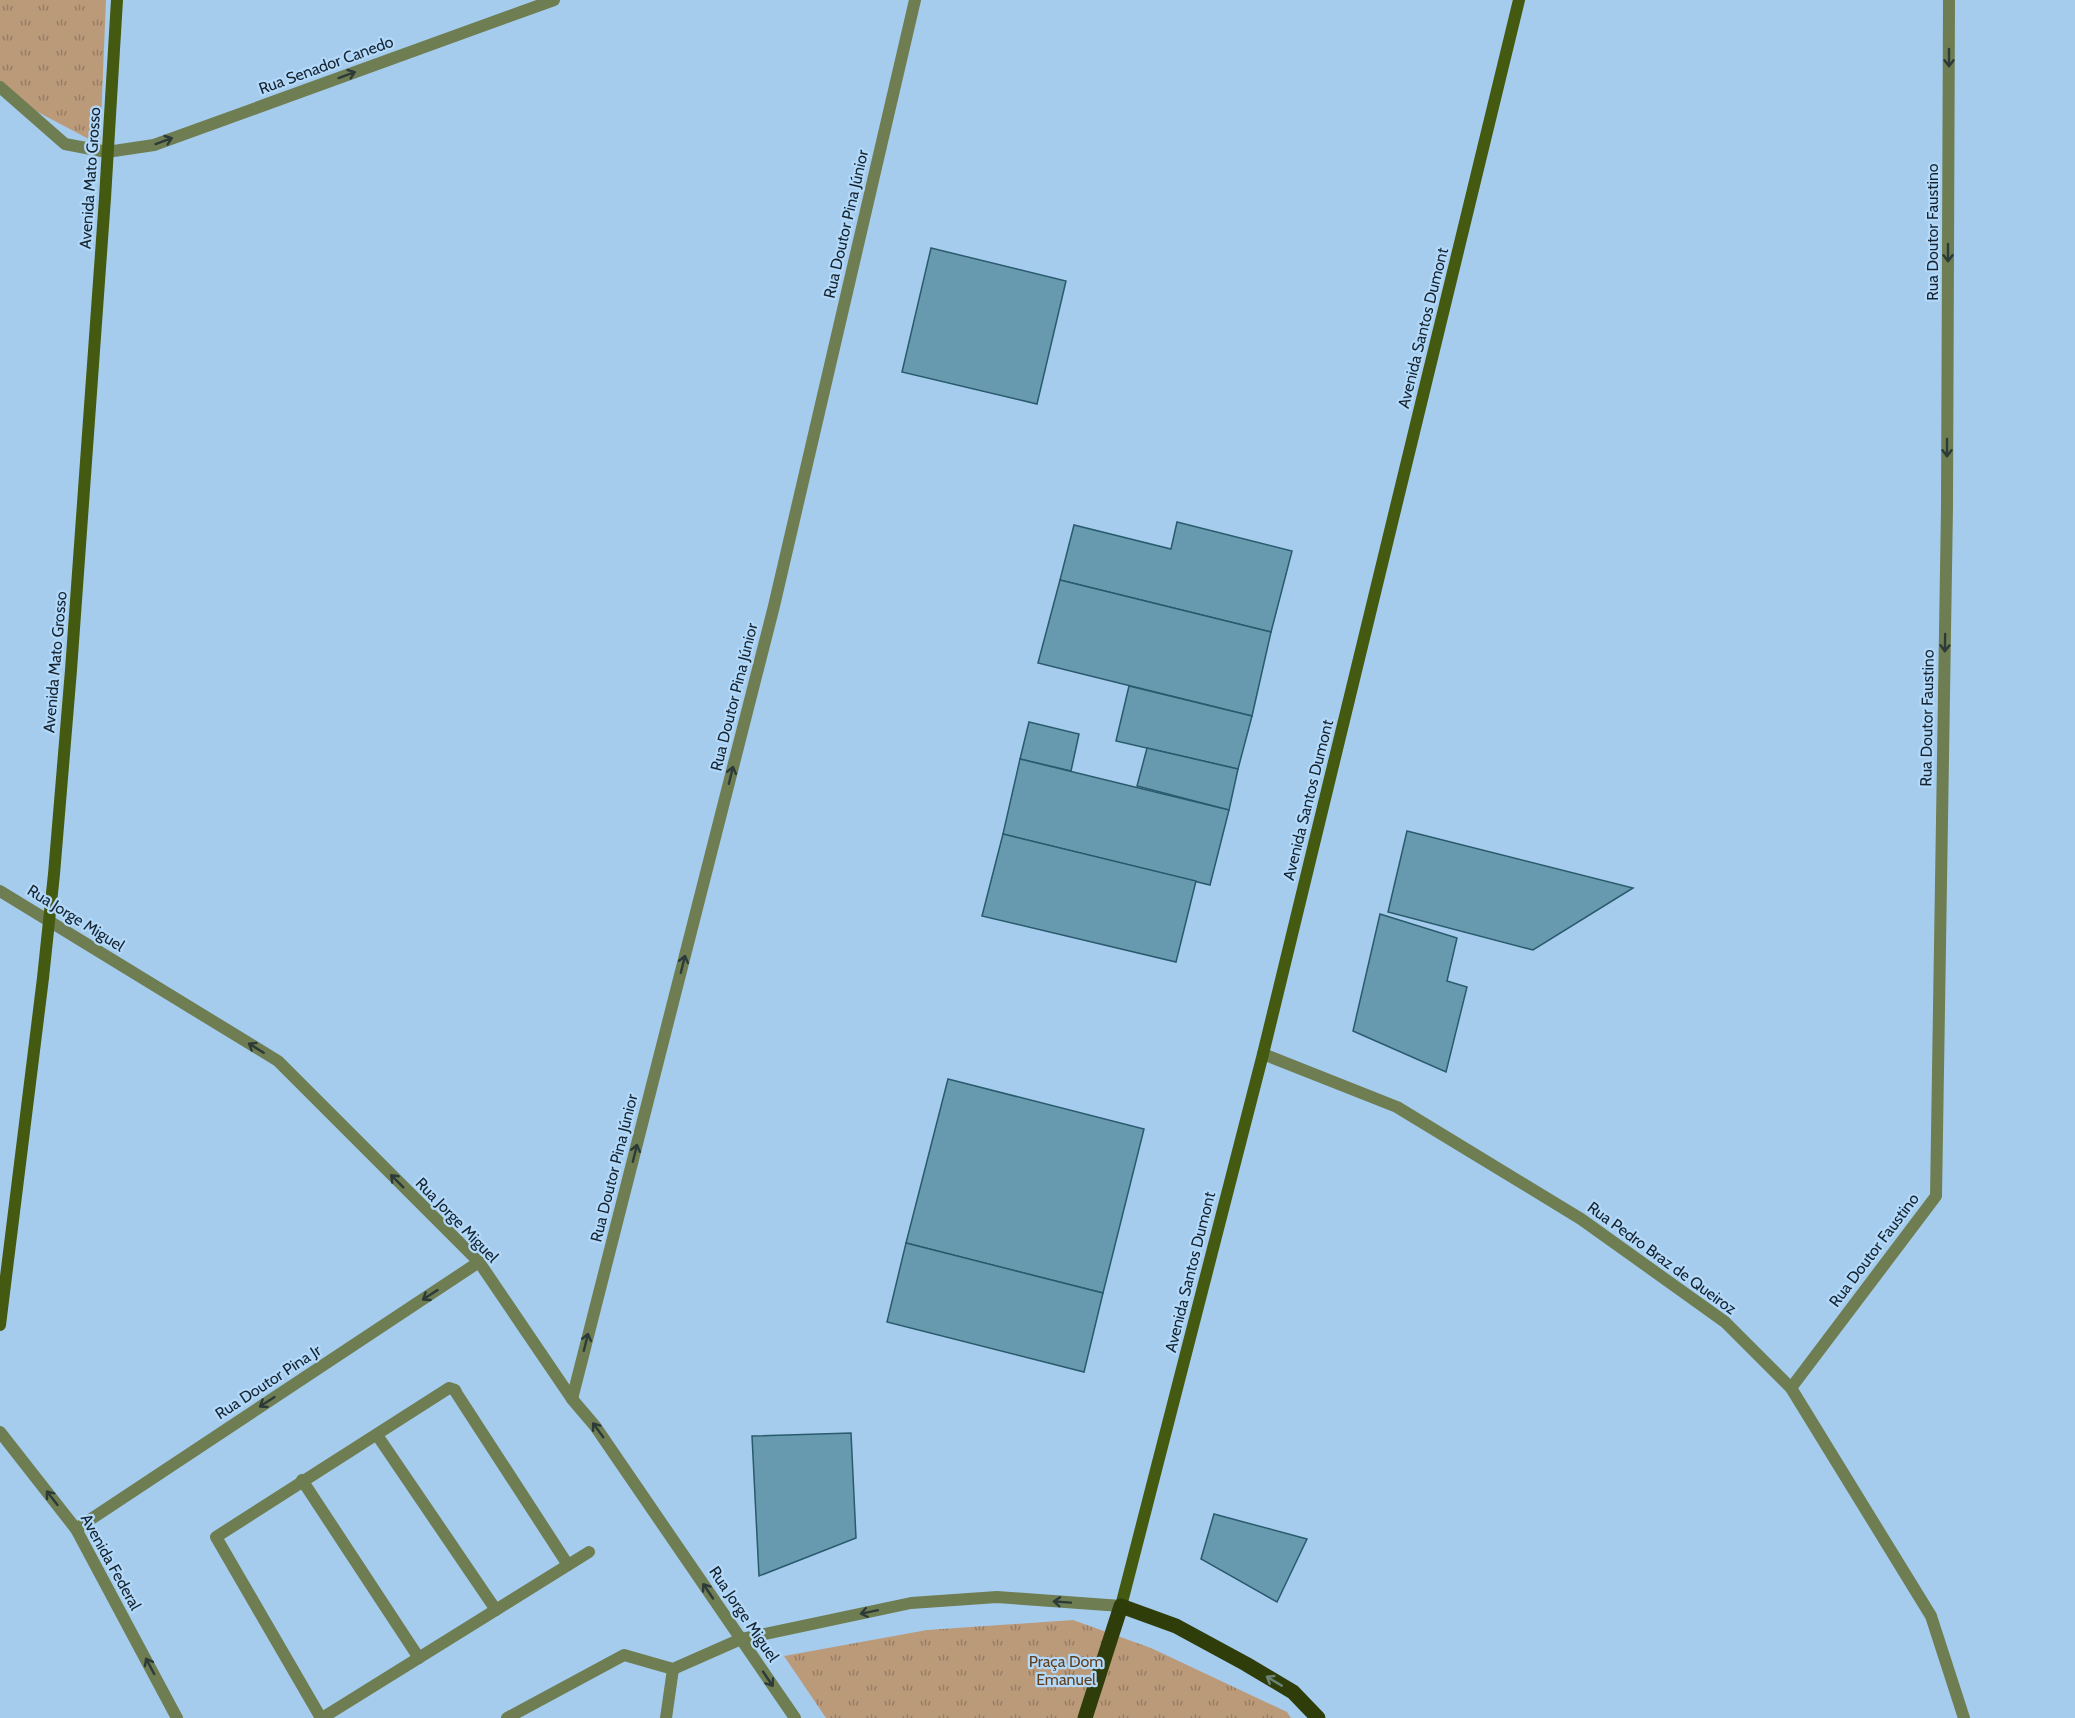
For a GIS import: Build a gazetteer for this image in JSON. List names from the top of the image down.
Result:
{
  "streets": {
    "street": [
      "Rua Senador Canedo",
      "Avenida Mato Grosso",
      "Rua Doutor Pina Júnior",
      "Rua Doutor Faustino",
      "Avenida Santos Dumont",
      "Rua Jorge Miguel",
      "Rua Pedro Braz de Queiroz",
      "Rua Doutor Pina Jr",
      "Avenida Federal"
    ]
  },
  "crossings": [
    ["Rua Senador Canedo", "Avenida Mato Grosso"],
    ["Avenida Mato Grosso", "Rua Jorge Miguel"],
    ["Rua Doutor Pina Júnior", "Rua Jorge Miguel"],
    ["Rua Doutor Faustino", "Rua Pedro Braz de Queiroz"],
    ["Avenida Santos Dumont", "Rua Pedro Braz de Queiroz"],
    ["Rua Jorge Miguel", "Rua Doutor Pina Jr"],
    ["Rua Doutor Pina Jr", "Avenida Federal"]
  ],
  "one_way": [
    "Rua Senador Canedo",
    "Rua Doutor Pina Júnior",
    "Rua Doutor Faustino",
    "Rua Doutor Pina Jr",
    "Avenida Federal"
  ],
  "parks": ["Praça Dom Emanuel"]
}
